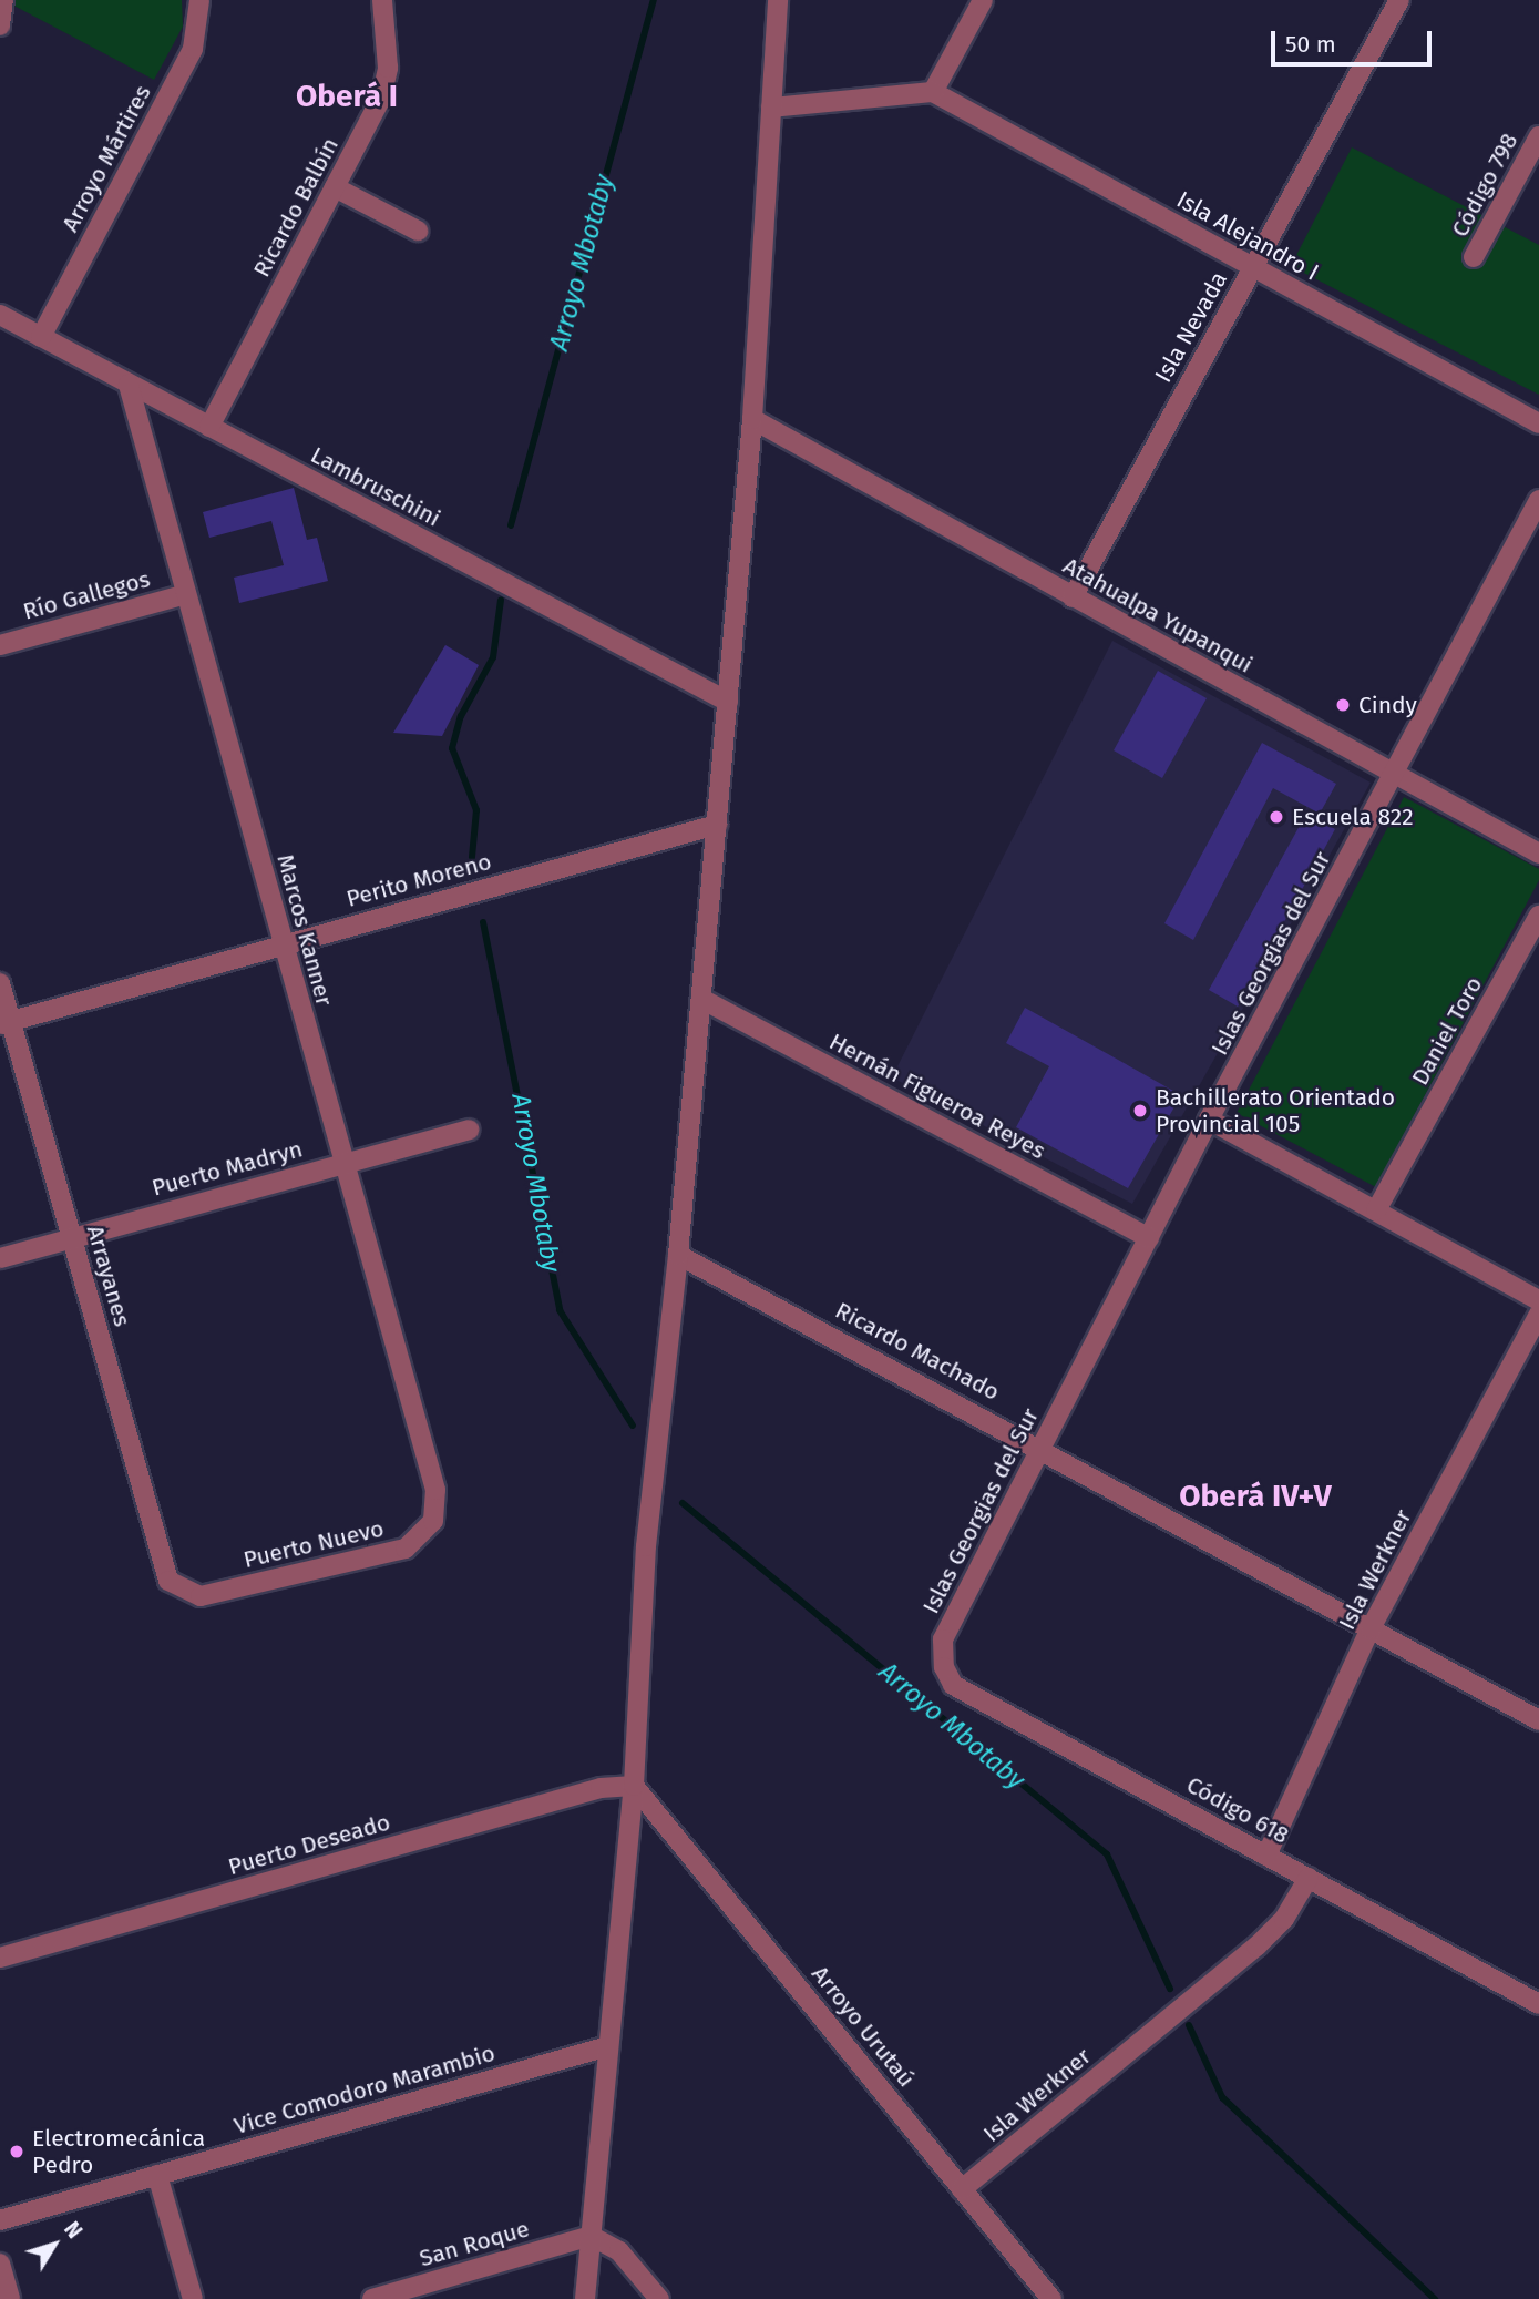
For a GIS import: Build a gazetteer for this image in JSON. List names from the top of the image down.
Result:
{
  "streets": {
    "street": [
      "Arroyo Mártires",
      "Código 798",
      "Ricardo Balbín",
      "Isla Alejandro I",
      "Isla Nevada",
      "Lambruschini",
      "Río Gallegos",
      "Atahualpa Yupanqui",
      "Perito Moreno",
      "Marcos Kanner",
      "Islas Georgias del Sur",
      "Daniel Toro",
      "Hernán Figueroa Reyes",
      "Puerto Madryn",
      "Arrayanes",
      "Ricardo Machado",
      "Puerto Nuevo",
      "Isla Werkner",
      "Código 618",
      "Puerto Deseado",
      "Arroyo Urutaú",
      "Vice Comodoro Marambio",
      "San Roque"
    ]
  },
  "crossings": [
    ["Arroyo Mártires", "Lambruschini"],
    ["Ricardo Balbín", "Lambruschini"],
    ["Isla Alejandro I", "Isla Nevada"],
    ["Isla Nevada", "Atahualpa Yupanqui"],
    ["Lambruschini", "Marcos Kanner"],
    ["Río Gallegos", "Marcos Kanner"],
    ["Atahualpa Yupanqui", "Islas Georgias del Sur"],
    ["Perito Moreno", "Marcos Kanner"],
    ["Perito Moreno", "Arrayanes"],
    ["Marcos Kanner", "Puerto Madryn"],
    ["Marcos Kanner", "Puerto Nuevo"],
    ["Islas Georgias del Sur", "Hernán Figueroa Reyes"],
    ["Islas Georgias del Sur", "Ricardo Machado"],
    ["Islas Georgias del Sur", "Código 618"],
    ["Puerto Madryn", "Arrayanes"],
    ["Arrayanes", "Puerto Nuevo"],
    ["Ricardo Machado", "Isla Werkner"],
    ["Isla Werkner", "Código 618"],
    ["Isla Werkner", "Arroyo Urutaú"],
    ["Puerto Deseado", "Arroyo Urutaú"]
  ],
  "districts": ["Oberá I", "Oberá IV+V"],
  "water": ["Arroyo Mbotaby"],
  "places": [
    "Cindy",
    "Escuela 822",
    "Bachillerato Orientado Provincial 105",
    "Electromecánica Pedro"
  ],
  "scale_bar": "50 m",
  "north": "top right"
}
